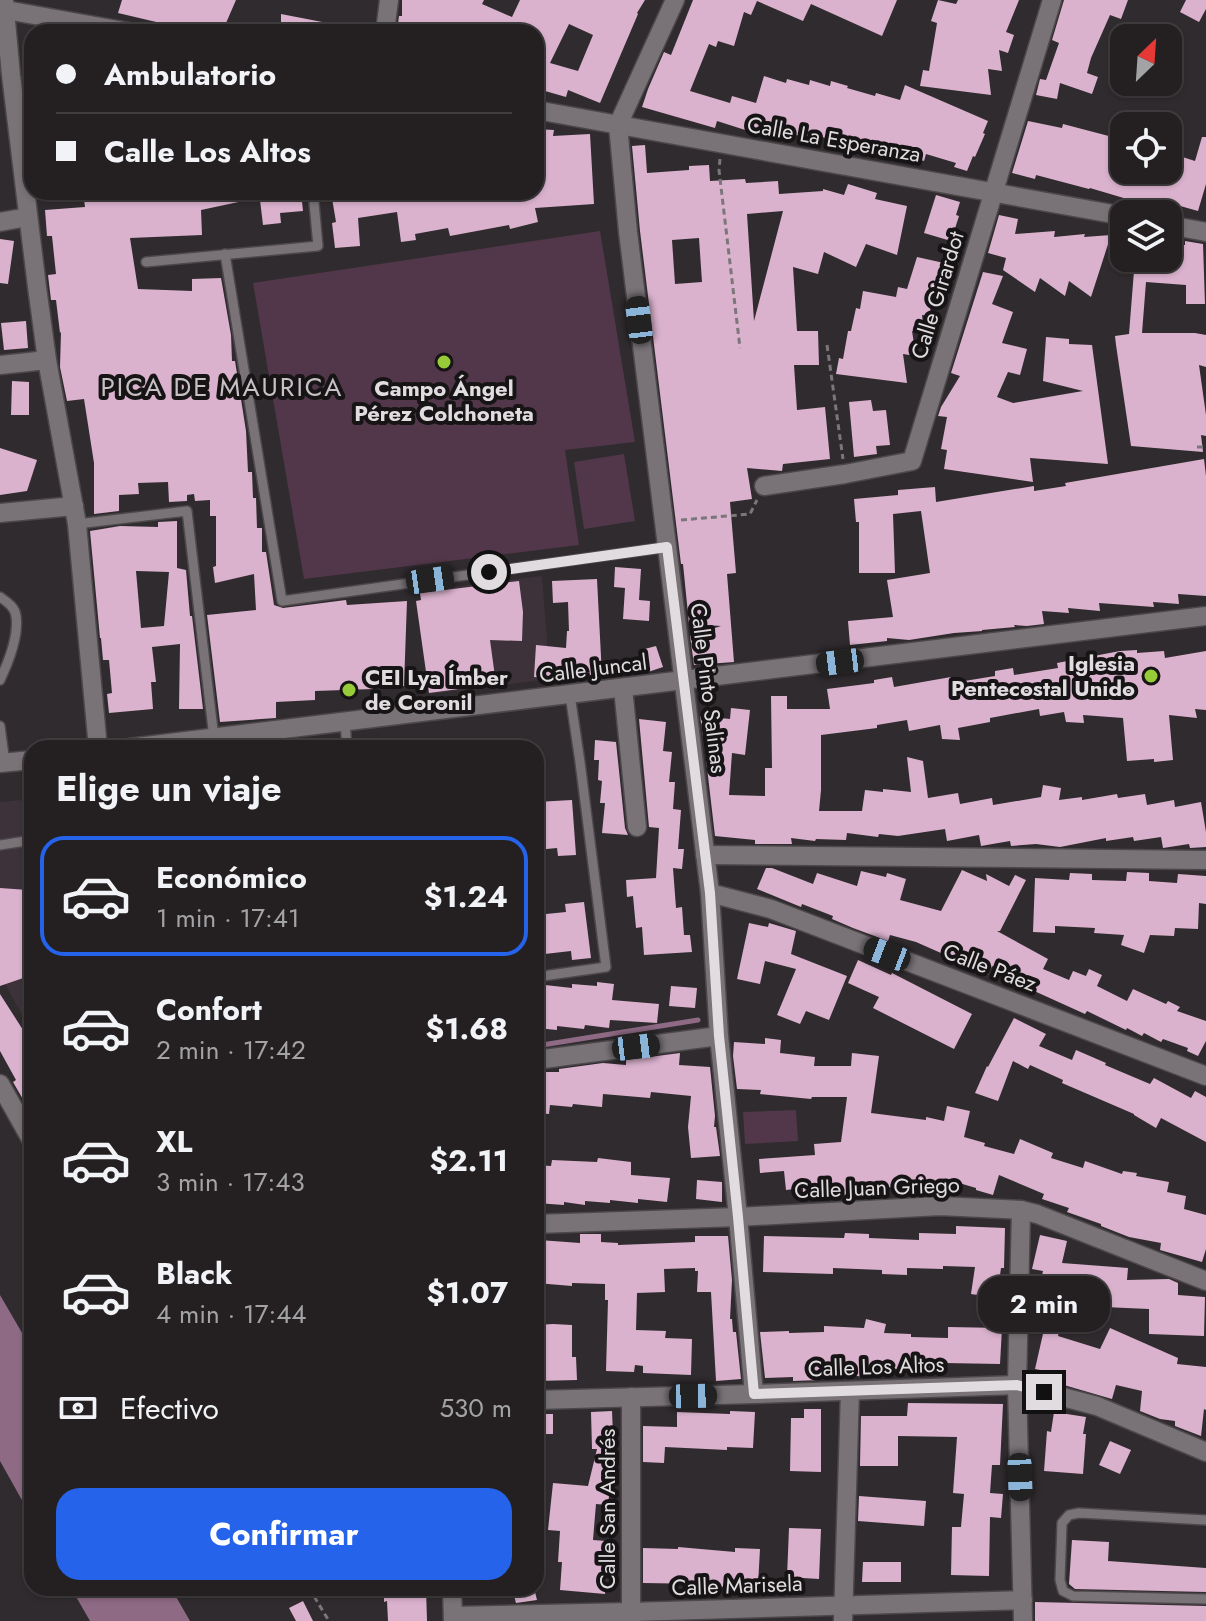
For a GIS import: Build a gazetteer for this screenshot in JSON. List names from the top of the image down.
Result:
{
  "streets": {
    "street": [
      "Calle La Esperanza",
      "Calle Girardot",
      "Calle Juncal",
      "Calle Pinto Salinas",
      "Calle Páez",
      "Calle Juan Griego",
      "Calle Los Altos",
      "Calle San Andrés",
      "Calle Marisela"
    ]
  },
  "crossings": [
    ["Calle La Esperanza", "Calle Girardot"],
    ["Calle La Esperanza", "Calle Pinto Salinas"],
    ["Calle Juncal", "Calle Pinto Salinas"],
    ["Calle Pinto Salinas", "Calle Páez"],
    ["Calle Pinto Salinas", "Calle Juan Griego"],
    ["Calle Pinto Salinas", "Calle Los Altos"],
    ["Calle Los Altos", "Calle San Andrés"],
    ["Calle San Andrés", "Calle Marisela"]
  ],
  "districts": ["PICA DE MAURICA"],
  "places": ["Campo Ángel Pérez Colchoneta", "Iglesia Pentecostal Unido", "CEI Lya Ímber de Coronil"],
  "north": "top right",
  "page": {
    "banner": ["Ambulatorio", "Calle Los Altos"],
    "heading": "Elige un viaje",
    "list": [
      {
        "name": "Económico",
        "note": "1 min · 17:41",
        "value": "$1.24"
      },
      {
        "name": "Confort",
        "note": "2 min · 17:42",
        "value": "$1.68"
      },
      {
        "name": "XL",
        "note": "3 min · 17:43",
        "value": "$2.11"
      },
      {
        "name": "Black",
        "note": "4 min · 17:44",
        "value": "$1.07"
      }
    ],
    "bubble": "2 min",
    "pay": ["Efectivo", "530 m"],
    "buttons": "Confirmar"
  }
}
